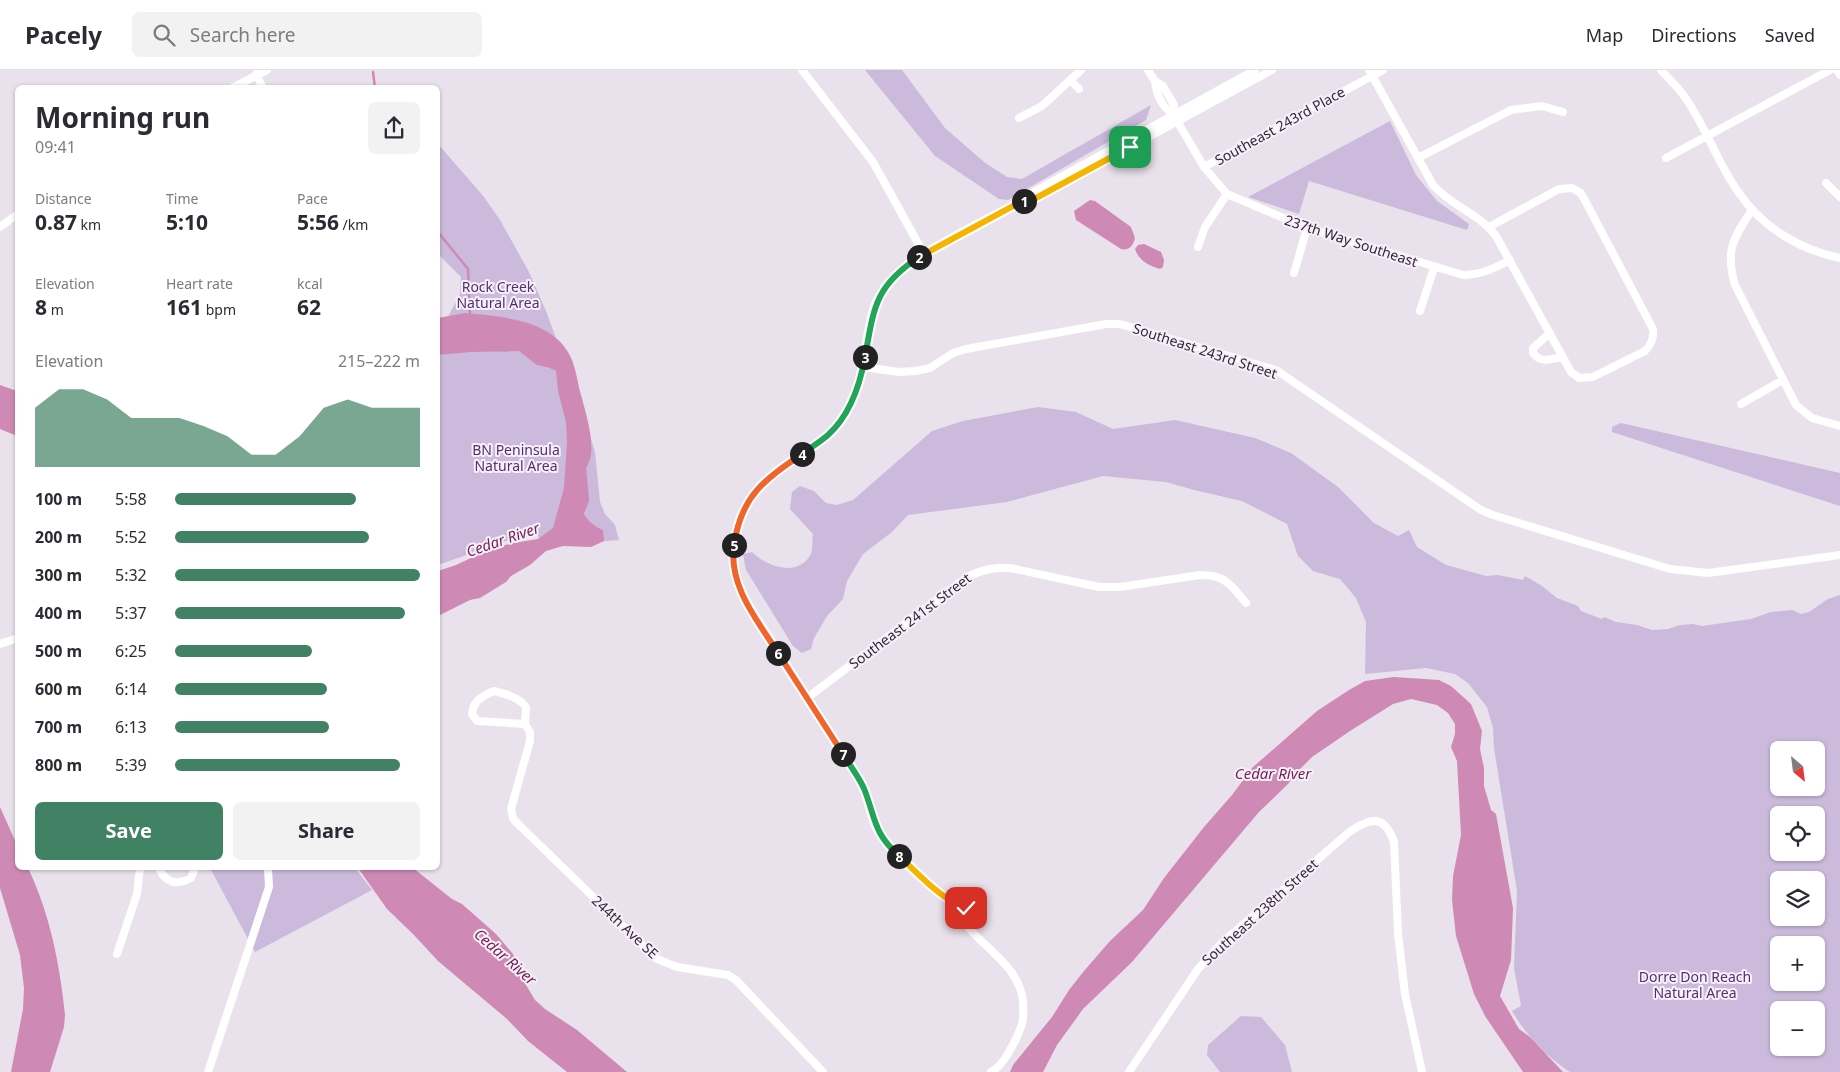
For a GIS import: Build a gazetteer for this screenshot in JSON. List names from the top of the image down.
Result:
{
  "streets": {
    "street": [
      "Southeast 243rd Place",
      "237th Way Southeast",
      "Southeast 243rd Street",
      "Southeast 241st Street",
      "Southeast 238th Street",
      "244th Ave SE"
    ]
  },
  "crossings": [
    ["Southeast 243rd Place", "237th Way Southeast"]
  ],
  "water": ["Cedar River"],
  "parks": ["Rock Creek Natural Area", "BN Peninsula Natural Area", "Dorre Don Reach Natural Area"],
  "north": "bottom right",
  "page": {
    "header": "Pacely",
    "search": "Search here",
    "nav": ["Map", "Directions", "Saved"],
    "heading": ["Morning run", "09:41"],
    "stats": [
      ["Distance", "0.87 km"],
      ["Time", "5:10"],
      ["Pace", "5:56 /km"],
      ["Elevation", "8 m"],
      ["Heart rate", "161 bpm"],
      ["kcal", "62"]
    ],
    "pins": [
      "1",
      "2",
      "3",
      "4",
      "5",
      "6",
      "7",
      "8"
    ],
    "chart": ["Elevation", "215–222 m"],
    "list": [
      {
        "name": "100 m",
        "note": "5:58"
      },
      {
        "name": "200 m",
        "note": "5:52"
      },
      {
        "name": "300 m",
        "note": "5:32"
      },
      {
        "name": "400 m",
        "note": "5:37"
      },
      {
        "name": "500 m",
        "note": "6:25"
      },
      {
        "name": "600 m",
        "note": "6:14"
      },
      {
        "name": "700 m",
        "note": "6:13"
      },
      {
        "name": "800 m",
        "note": "5:39"
      }
    ],
    "map_buttons": ["+", "−"],
    "buttons": ["Save", "Share"]
  }
}
